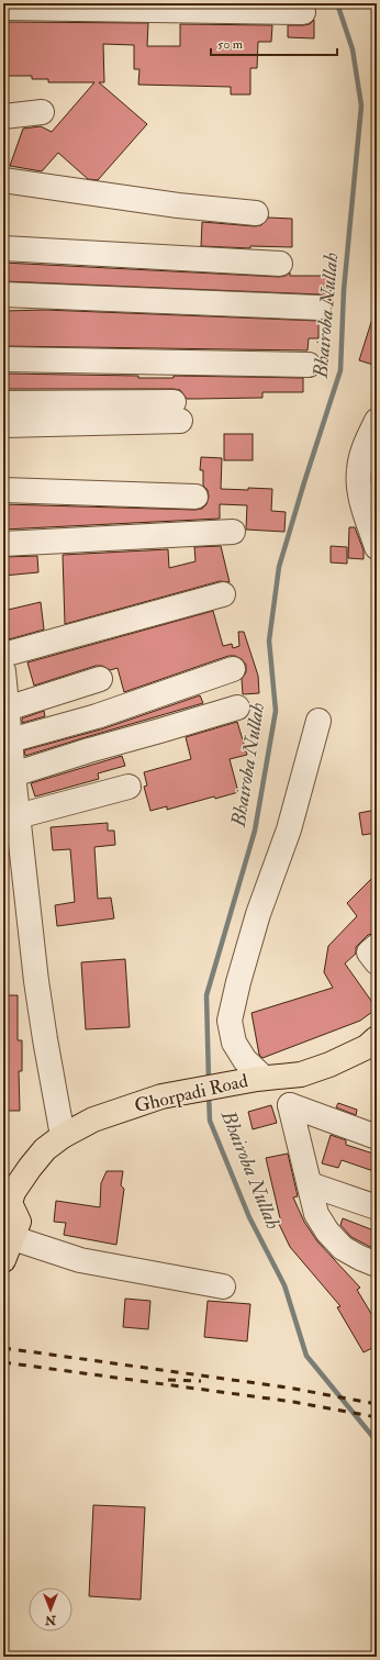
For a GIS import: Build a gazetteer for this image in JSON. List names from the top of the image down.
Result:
{
  "streets": {
    "main road": ["Ghorpadi Road"]
  },
  "water": ["Bhairoba Nullah"],
  "scale_bar": "50 m",
  "north": "bottom"
}
